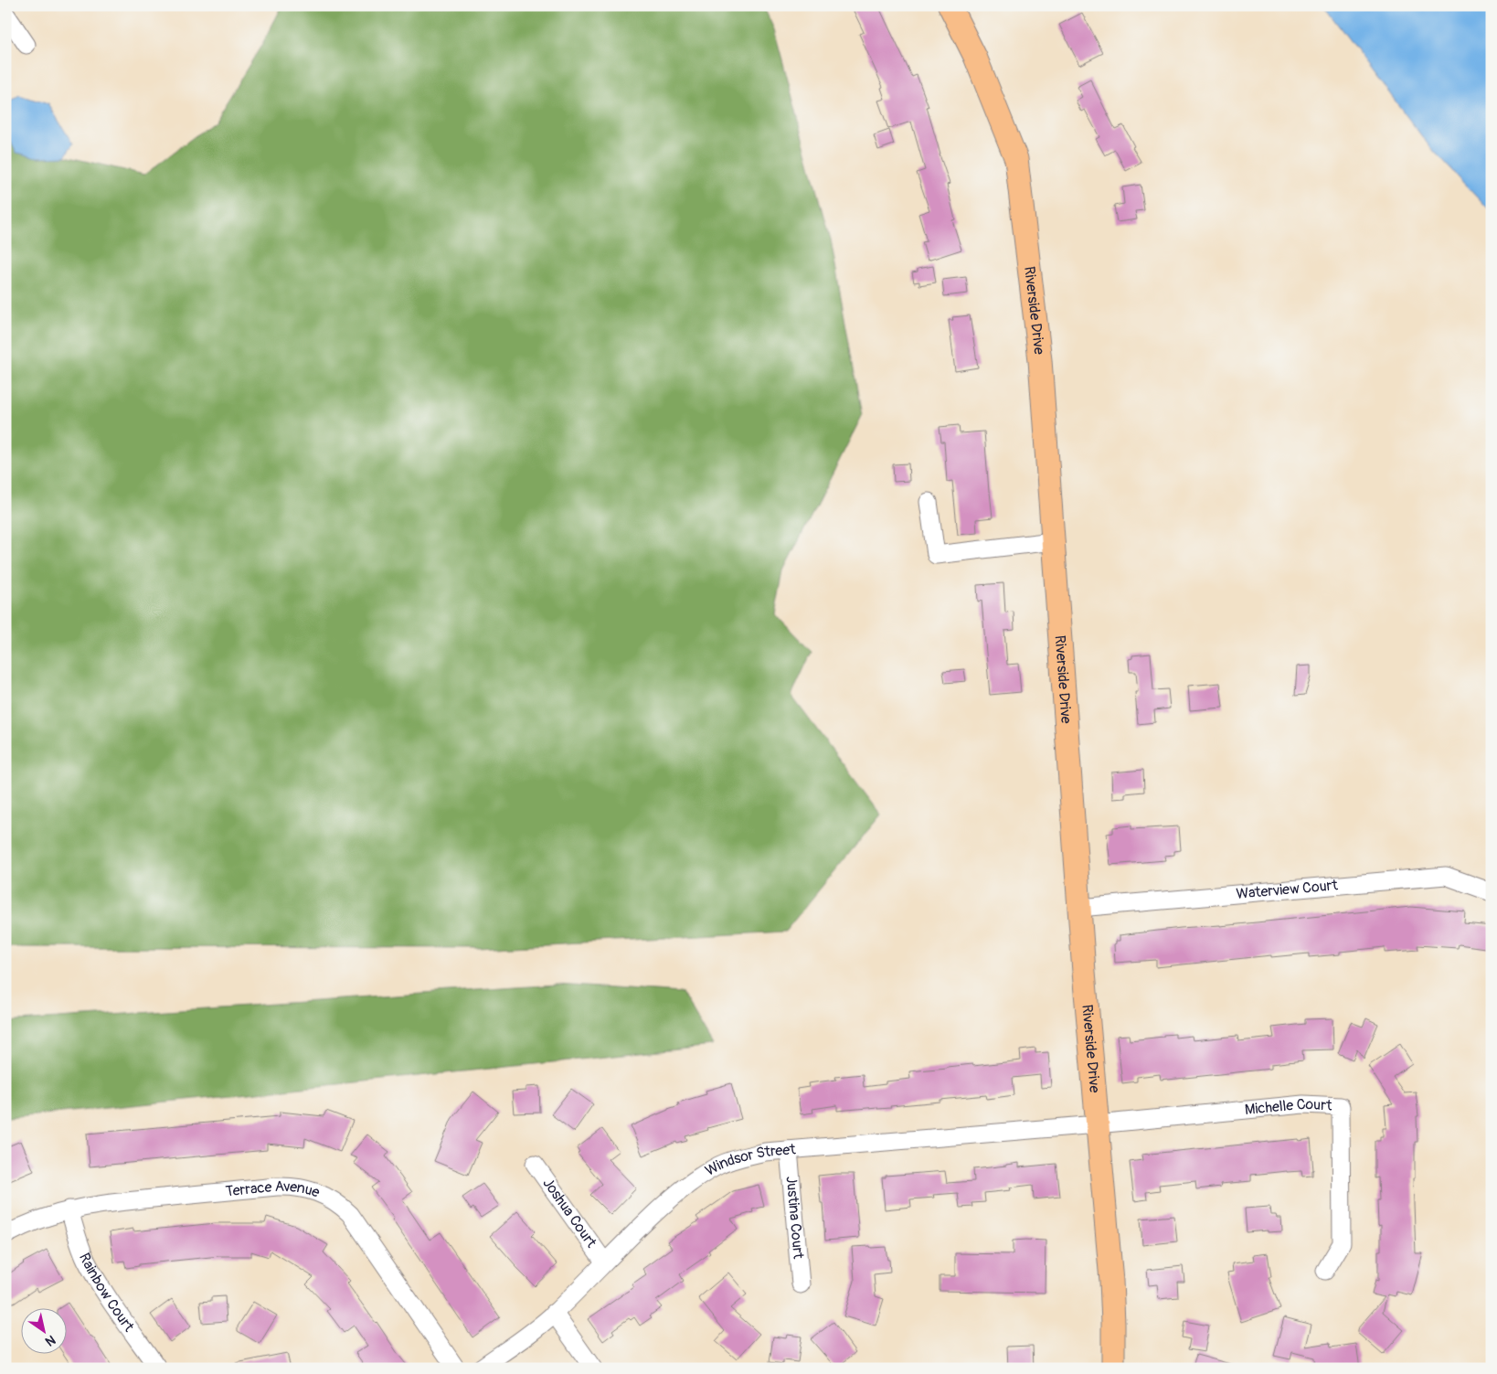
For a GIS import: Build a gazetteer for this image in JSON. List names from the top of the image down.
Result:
{
  "streets": {
    "main road": ["Riverside Drive"],
    "street": [
      "Waterview Court",
      "Michelle Court",
      "Windsor Street",
      "Terrace Avenue",
      "Joshua Court",
      "Justina Court",
      "Rainbow Court"
    ]
  },
  "crossings": [
    ["Riverside Drive", "Waterview Court"],
    ["Riverside Drive", "Michelle Court"],
    ["Riverside Drive", "Windsor Street"],
    ["Michelle Court", "Windsor Street"],
    ["Windsor Street", "Joshua Court"],
    ["Windsor Street", "Justina Court"],
    ["Terrace Avenue", "Rainbow Court"]
  ],
  "north": "bottom right"
}
